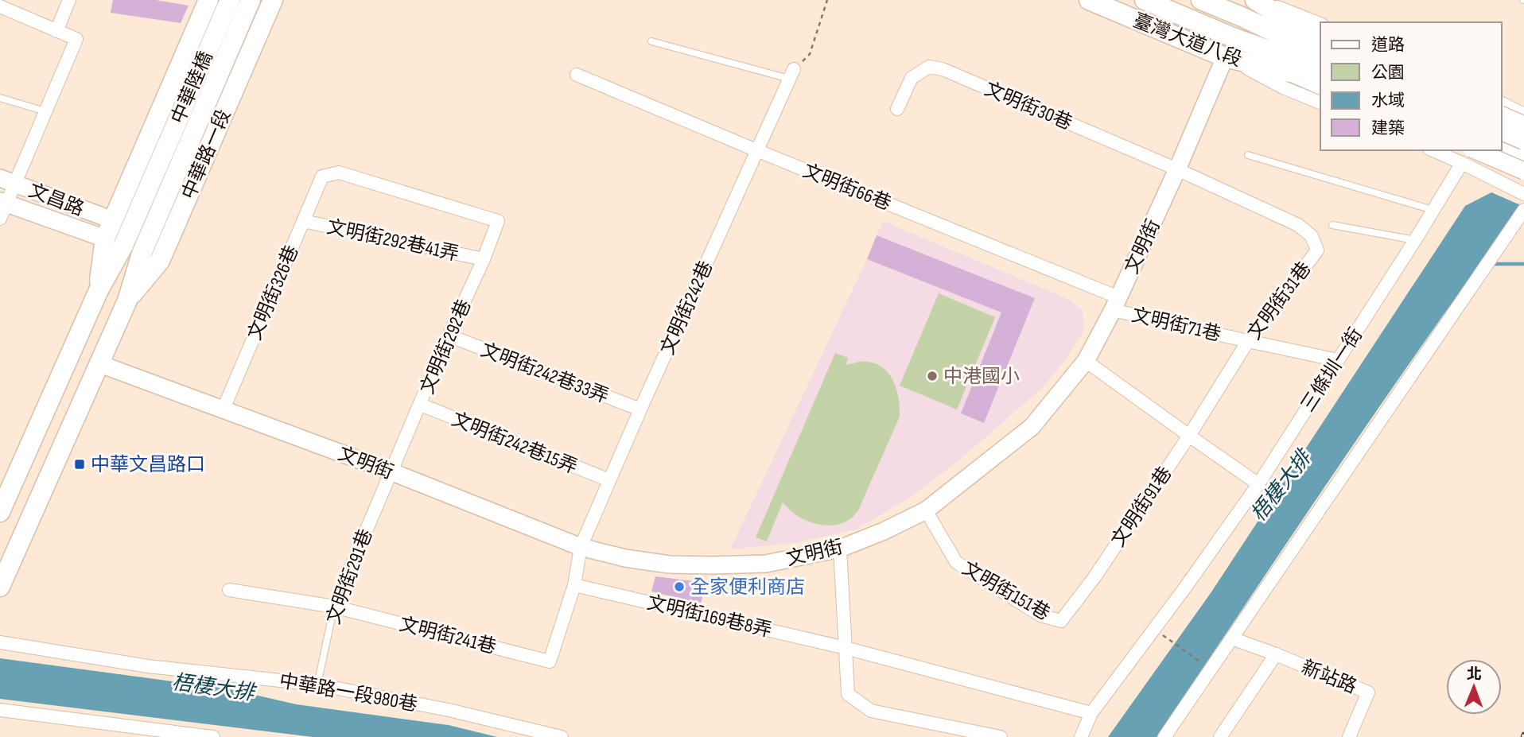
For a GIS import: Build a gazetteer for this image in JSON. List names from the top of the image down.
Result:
{
  "streets": {
    "main road": ["臺灣大道八段", "中華陸橋", "中華路一段"],
    "street": [
      "文明街30巷",
      "文明街66巷",
      "文昌路",
      "文明街292巷41弄",
      "文明街",
      "文明街326巷",
      "文明街31巷",
      "文明街242巷",
      "文明街71巷",
      "文明街292巷",
      "三條圳一街",
      "文明街242巷33弄",
      "文明街242巷15弄",
      "文明街91巷",
      "文明街291巷",
      "文明街151巷",
      "文明街169巷8弄",
      "文明街241巷",
      "新站路",
      "中華路一段980巷"
    ]
  },
  "crossings": [
    ["臺灣大道八段", "文明街"],
    ["中華陸橋", "中華路一段"],
    ["文明街30巷", "文明街"],
    ["文明街30巷", "文明街31巷"],
    ["中華路一段", "文昌路"],
    ["中華路一段", "文明街"],
    ["文明街66巷", "文明街"],
    ["文明街66巷", "文明街242巷"],
    ["文明街66巷", "文明街71巷"],
    ["文明街292巷41弄", "文明街326巷"],
    ["文明街292巷41弄", "文明街292巷"],
    ["文明街", "文明街326巷"],
    ["文明街", "文明街31巷"],
    ["文明街", "文明街242巷"],
    ["文明街", "文明街71巷"],
    ["文明街", "文明街292巷"],
    ["文明街", "文明街291巷"],
    ["文明街", "文明街151巷"],
    ["文明街", "文明街241巷"],
    ["文明街326巷", "文明街292巷"],
    ["文明街31巷", "文明街71巷"],
    ["文明街31巷", "文明街91巷"],
    ["文明街242巷", "文明街242巷33弄"],
    ["文明街242巷", "文明街242巷15弄"],
    ["文明街242巷", "文明街241巷"],
    ["文明街71巷", "三條圳一街"],
    ["文明街292巷", "文明街242巷33弄"],
    ["文明街292巷", "文明街242巷15弄"],
    ["文明街292巷", "文明街291巷"],
    ["三條圳一街", "文明街169巷8弄"],
    ["文明街91巷", "文明街151巷"],
    ["文明街291巷", "文明街241巷"],
    ["文明街291巷", "中華路一段980巷"],
    ["文明街169巷8弄", "文明街241巷"]
  ],
  "water": ["梧棲大排"],
  "places": {
    "other": ["中港國小", "全家便利商店"],
    "transit": ["中華文昌路口"]
  },
  "legend": [
    "道路",
    "公園",
    "水域",
    "建築"
  ],
  "north": "top"
}
